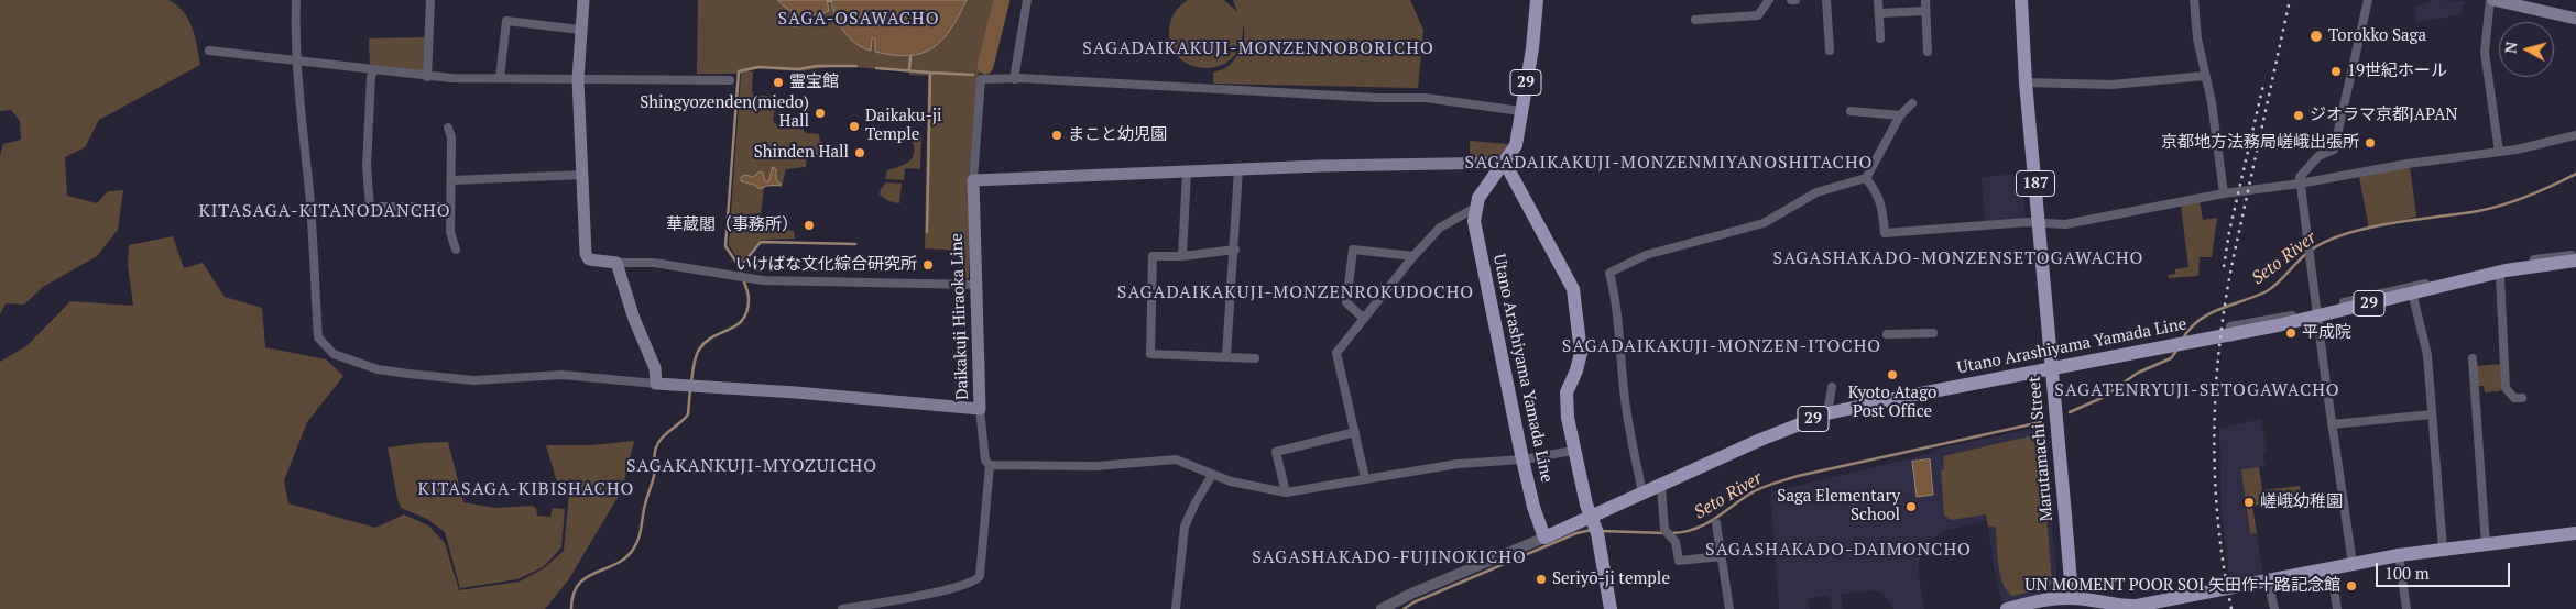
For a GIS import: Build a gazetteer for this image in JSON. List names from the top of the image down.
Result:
{
  "streets": {
    "main road": [
      "29",
      "187",
      "Daikakuji Hiraoka Line",
      "Utano Arashiyama Yamada Line",
      "Marutamachi Street"
    ]
  },
  "crossings": [
    ["29", "Utano Arashiyama Yamada Line"],
    ["Utano Arashiyama Yamada Line", "Marutamachi Street"]
  ],
  "districts": [
    "SAGA-OSAWACHO",
    "SAGADAIKAKUJI-MONZENNOBORICHO",
    "SAGADAIKAKUJI-MONZENMIYANOSHITACHO",
    "KITASAGA-KITANODANCHO",
    "SAGASHAKADO-MONZENSETOGAWACHO",
    "SAGADAIKAKUJI-MONZENROKUDOCHO",
    "SAGADAIKAKUJI-MONZEN-ITOCHO",
    "SAGATENRYUJI-SETOGAWACHO",
    "SAGAKANKUJI-MYOZUICHO",
    "KITASAGA-KIBISHACHO",
    "SAGASHAKADO-DAIMONCHO",
    "SAGASHAKADO-FUJINOKICHO"
  ],
  "water": ["Seto River"],
  "places": [
    "Torokko Saga",
    "19世紀ホール",
    "霊宝館",
    "Shingyozenden(miedo) Hall",
    "ジオラマ京都JAPAN",
    "Daikaku-ji Temple",
    "まこと幼児園",
    "京都地方法務局嵯峨出張所",
    "Shinden Hall",
    "華蔵閣（事務所）",
    "いけばな文化綜合研究所",
    "平成院",
    "Kyoto Atago Post Office",
    "嵯峨幼稚園",
    "Saga Elementary School",
    "Seriyō-ji temple",
    "UN MOMENT POOR SOI 矢田作十路記念館"
  ],
  "scale_bar": "100 m",
  "north": "left"
}
